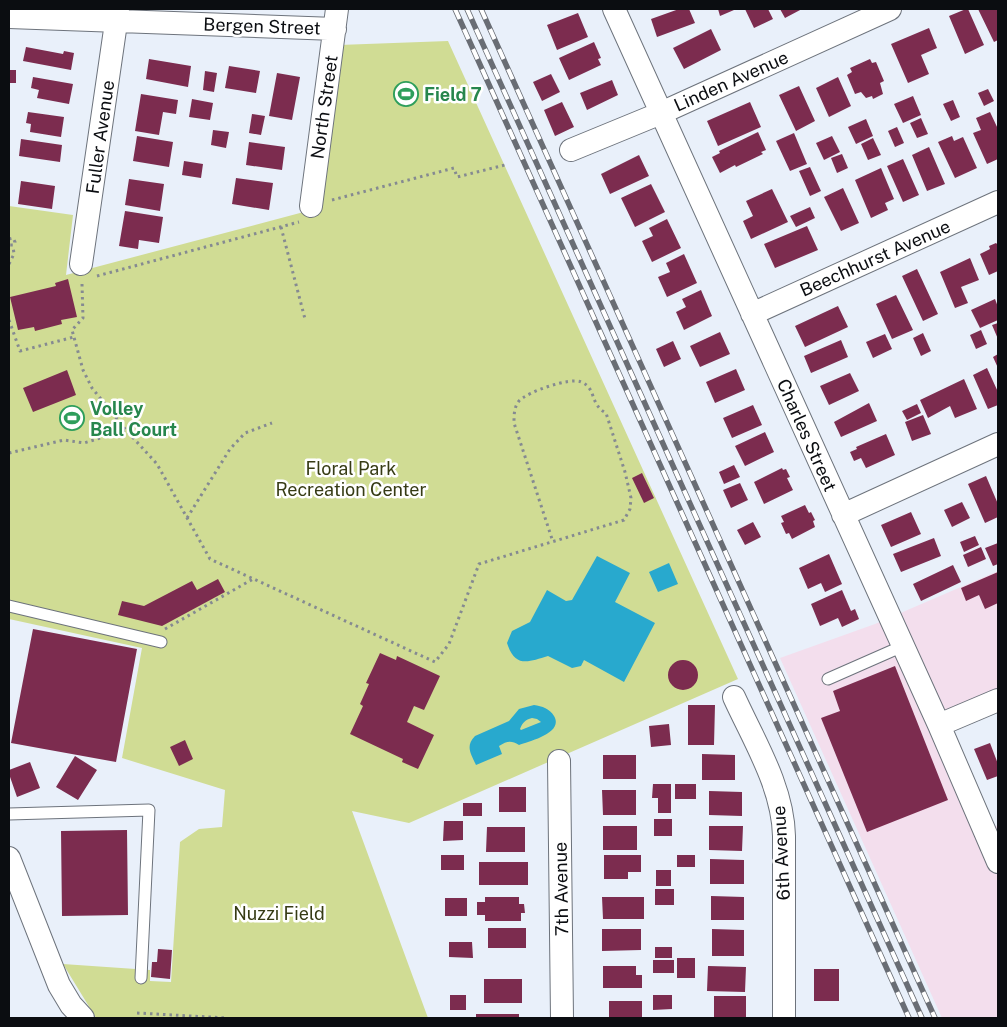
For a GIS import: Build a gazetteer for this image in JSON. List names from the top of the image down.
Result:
{
  "streets": {
    "street": [
      "Bergen Street",
      "Linden Avenue",
      "North Street",
      "Fuller Avenue",
      "Beechhurst Avenue",
      "Charles Street",
      "6th Avenue",
      "7th Avenue"
    ]
  },
  "crossings": [
    ["Bergen Street", "North Street"],
    ["Bergen Street", "Fuller Avenue"],
    ["Linden Avenue", "Charles Street"],
    ["Beechhurst Avenue", "Charles Street"]
  ],
  "parks": ["Floral Park Recreation Center", "Nuzzi Field"],
  "places": {
    "sports": ["Field 7", "Volley Ball Court"]
  }
}
